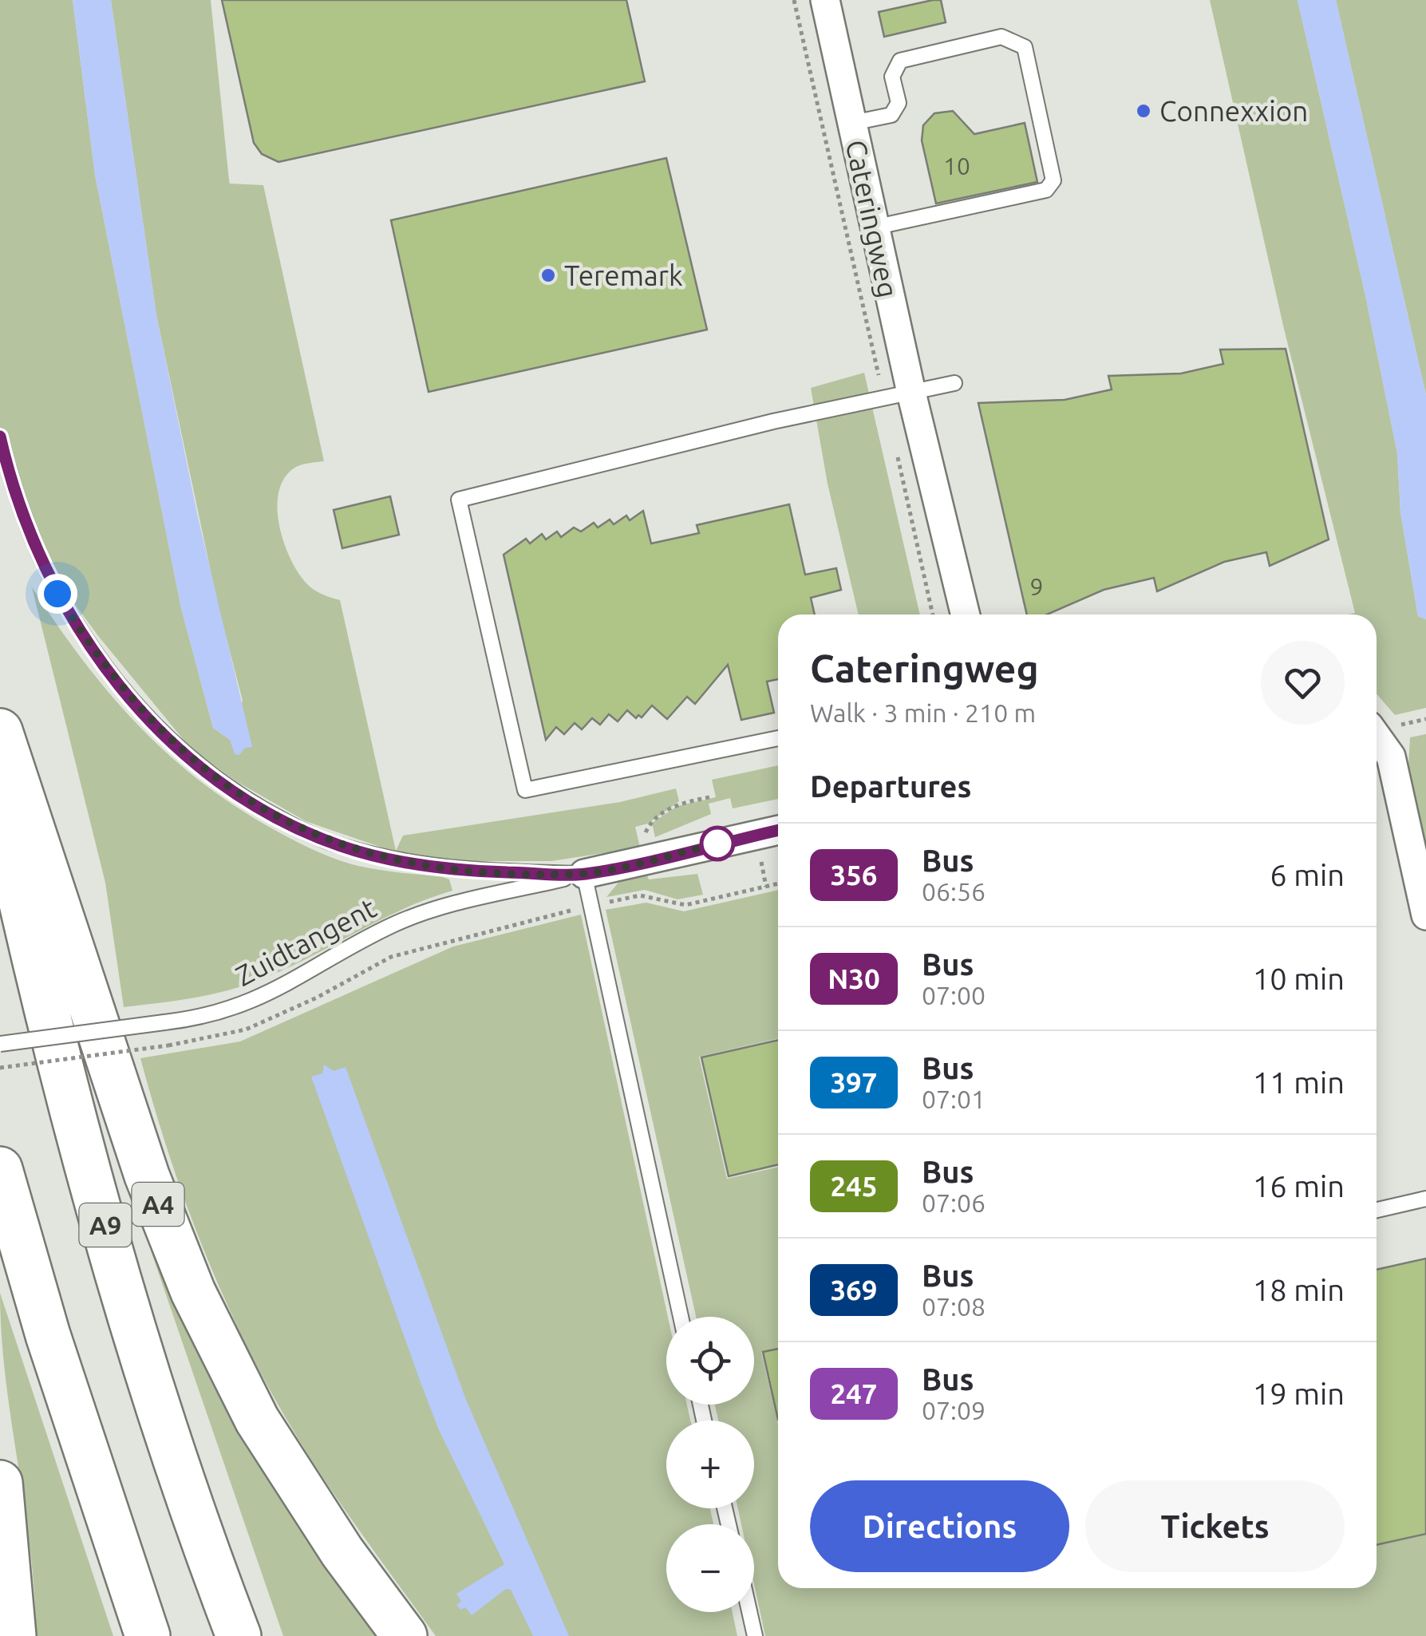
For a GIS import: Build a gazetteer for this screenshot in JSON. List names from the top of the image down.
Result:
{
  "streets": {
    "highway": ["A4", "A9"],
    "street": ["Cateringweg"],
    "lane": ["Zuidtangent"]
  },
  "places": ["Connexxion", "Teremark"],
  "lines": ["bus line 356"],
  "house_numbers": ["10", "9"],
  "page": {
    "heading": [
      ["Cateringweg", "Walk · 3 min · 210 m"],
      "Departures"
    ],
    "list": [
      {
        "mark": "356",
        "name": "Bus",
        "note": "06:56",
        "value": "6 min"
      },
      {
        "mark": "N30",
        "name": "Bus",
        "note": "07:00",
        "value": "10 min"
      },
      {
        "mark": "397",
        "name": "Bus",
        "note": "07:01",
        "value": "11 min"
      },
      {
        "mark": "245",
        "name": "Bus",
        "note": "07:06",
        "value": "16 min"
      },
      {
        "mark": "369",
        "name": "Bus",
        "note": "07:08",
        "value": "18 min"
      },
      {
        "mark": "247",
        "name": "Bus",
        "note": "07:09",
        "value": "19 min"
      }
    ],
    "map_buttons": ["+", "−"],
    "buttons": ["Directions", "Tickets"]
  }
}
